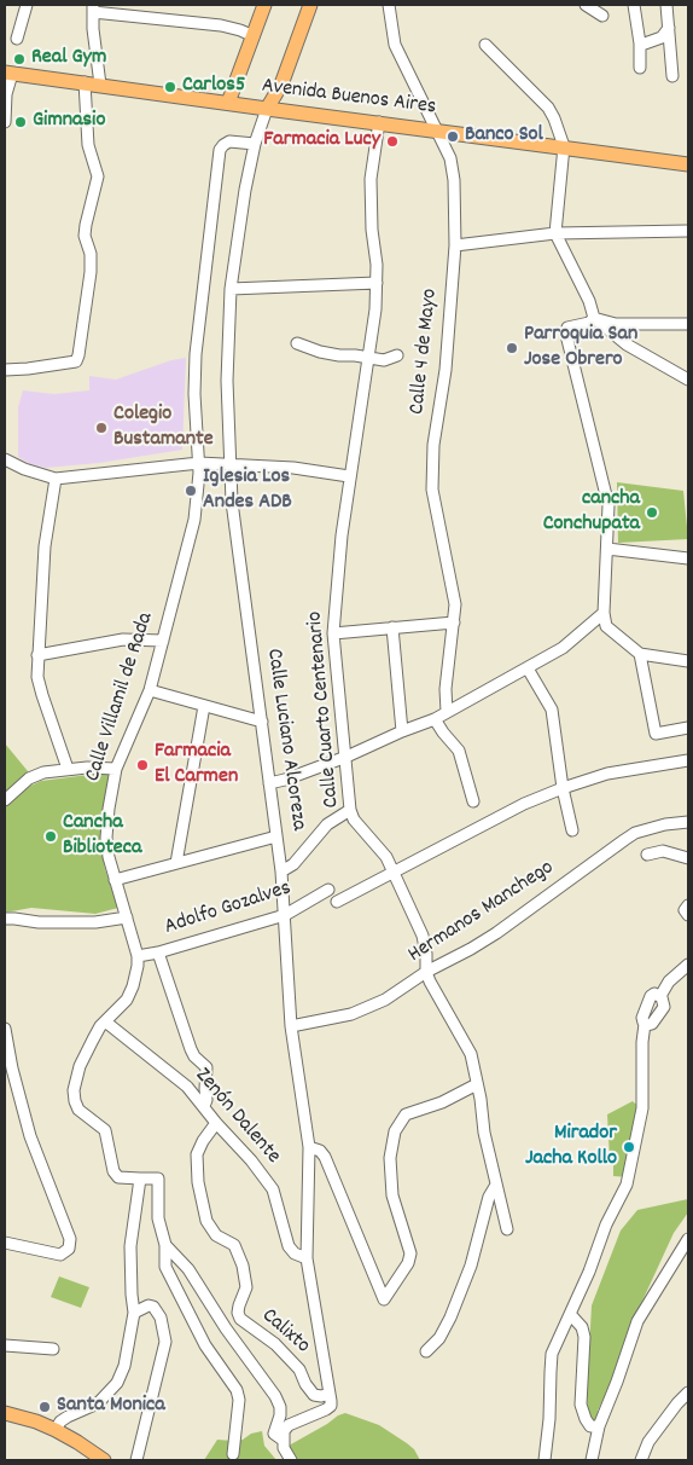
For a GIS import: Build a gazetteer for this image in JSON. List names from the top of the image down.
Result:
{
  "streets": {
    "main road": ["Avenida Buenos Aires", "Calle Luciano Alcoreza"],
    "street": [
      "Calle 4 de Mayo",
      "Calle Villamil de Rada",
      "Calle Cuarto Centenario",
      "Adolfo Gozalves",
      "Hermanos Manchego",
      "Zenón Dalente",
      "Calixto"
    ]
  },
  "crossings": [
    ["Avenida Buenos Aires", "Calle 4 de Mayo"],
    ["Avenida Buenos Aires", "Calle Cuarto Centenario"],
    ["Avenida Buenos Aires", "Calle Luciano Alcoreza"],
    ["Calle Villamil de Rada", "Calle Luciano Alcoreza"],
    ["Calle Villamil de Rada", "Adolfo Gozalves"],
    ["Calle Villamil de Rada", "Zenón Dalente"],
    ["Calle Cuarto Centenario", "Hermanos Manchego"],
    ["Calle Luciano Alcoreza", "Adolfo Gozalves"],
    ["Calle Luciano Alcoreza", "Hermanos Manchego"],
    ["Calle Luciano Alcoreza", "Zenón Dalente"],
    ["Calle Luciano Alcoreza", "Calixto"],
    ["Zenón Dalente", "Calixto"]
  ],
  "places": [
    "Real Gym",
    "Carlos5",
    "Gimnasio",
    "Banco Sol",
    "Farmacia Lucy",
    "Parroquia San Jose Obrero",
    "Colegio Bustamante",
    "Iglesia Los Andes ADB",
    "cancha Conchupata",
    "Farmacia El Carmen",
    "Cancha Biblioteca",
    "Mirador Jacha Kollo",
    "Santa Monica"
  ]
}
